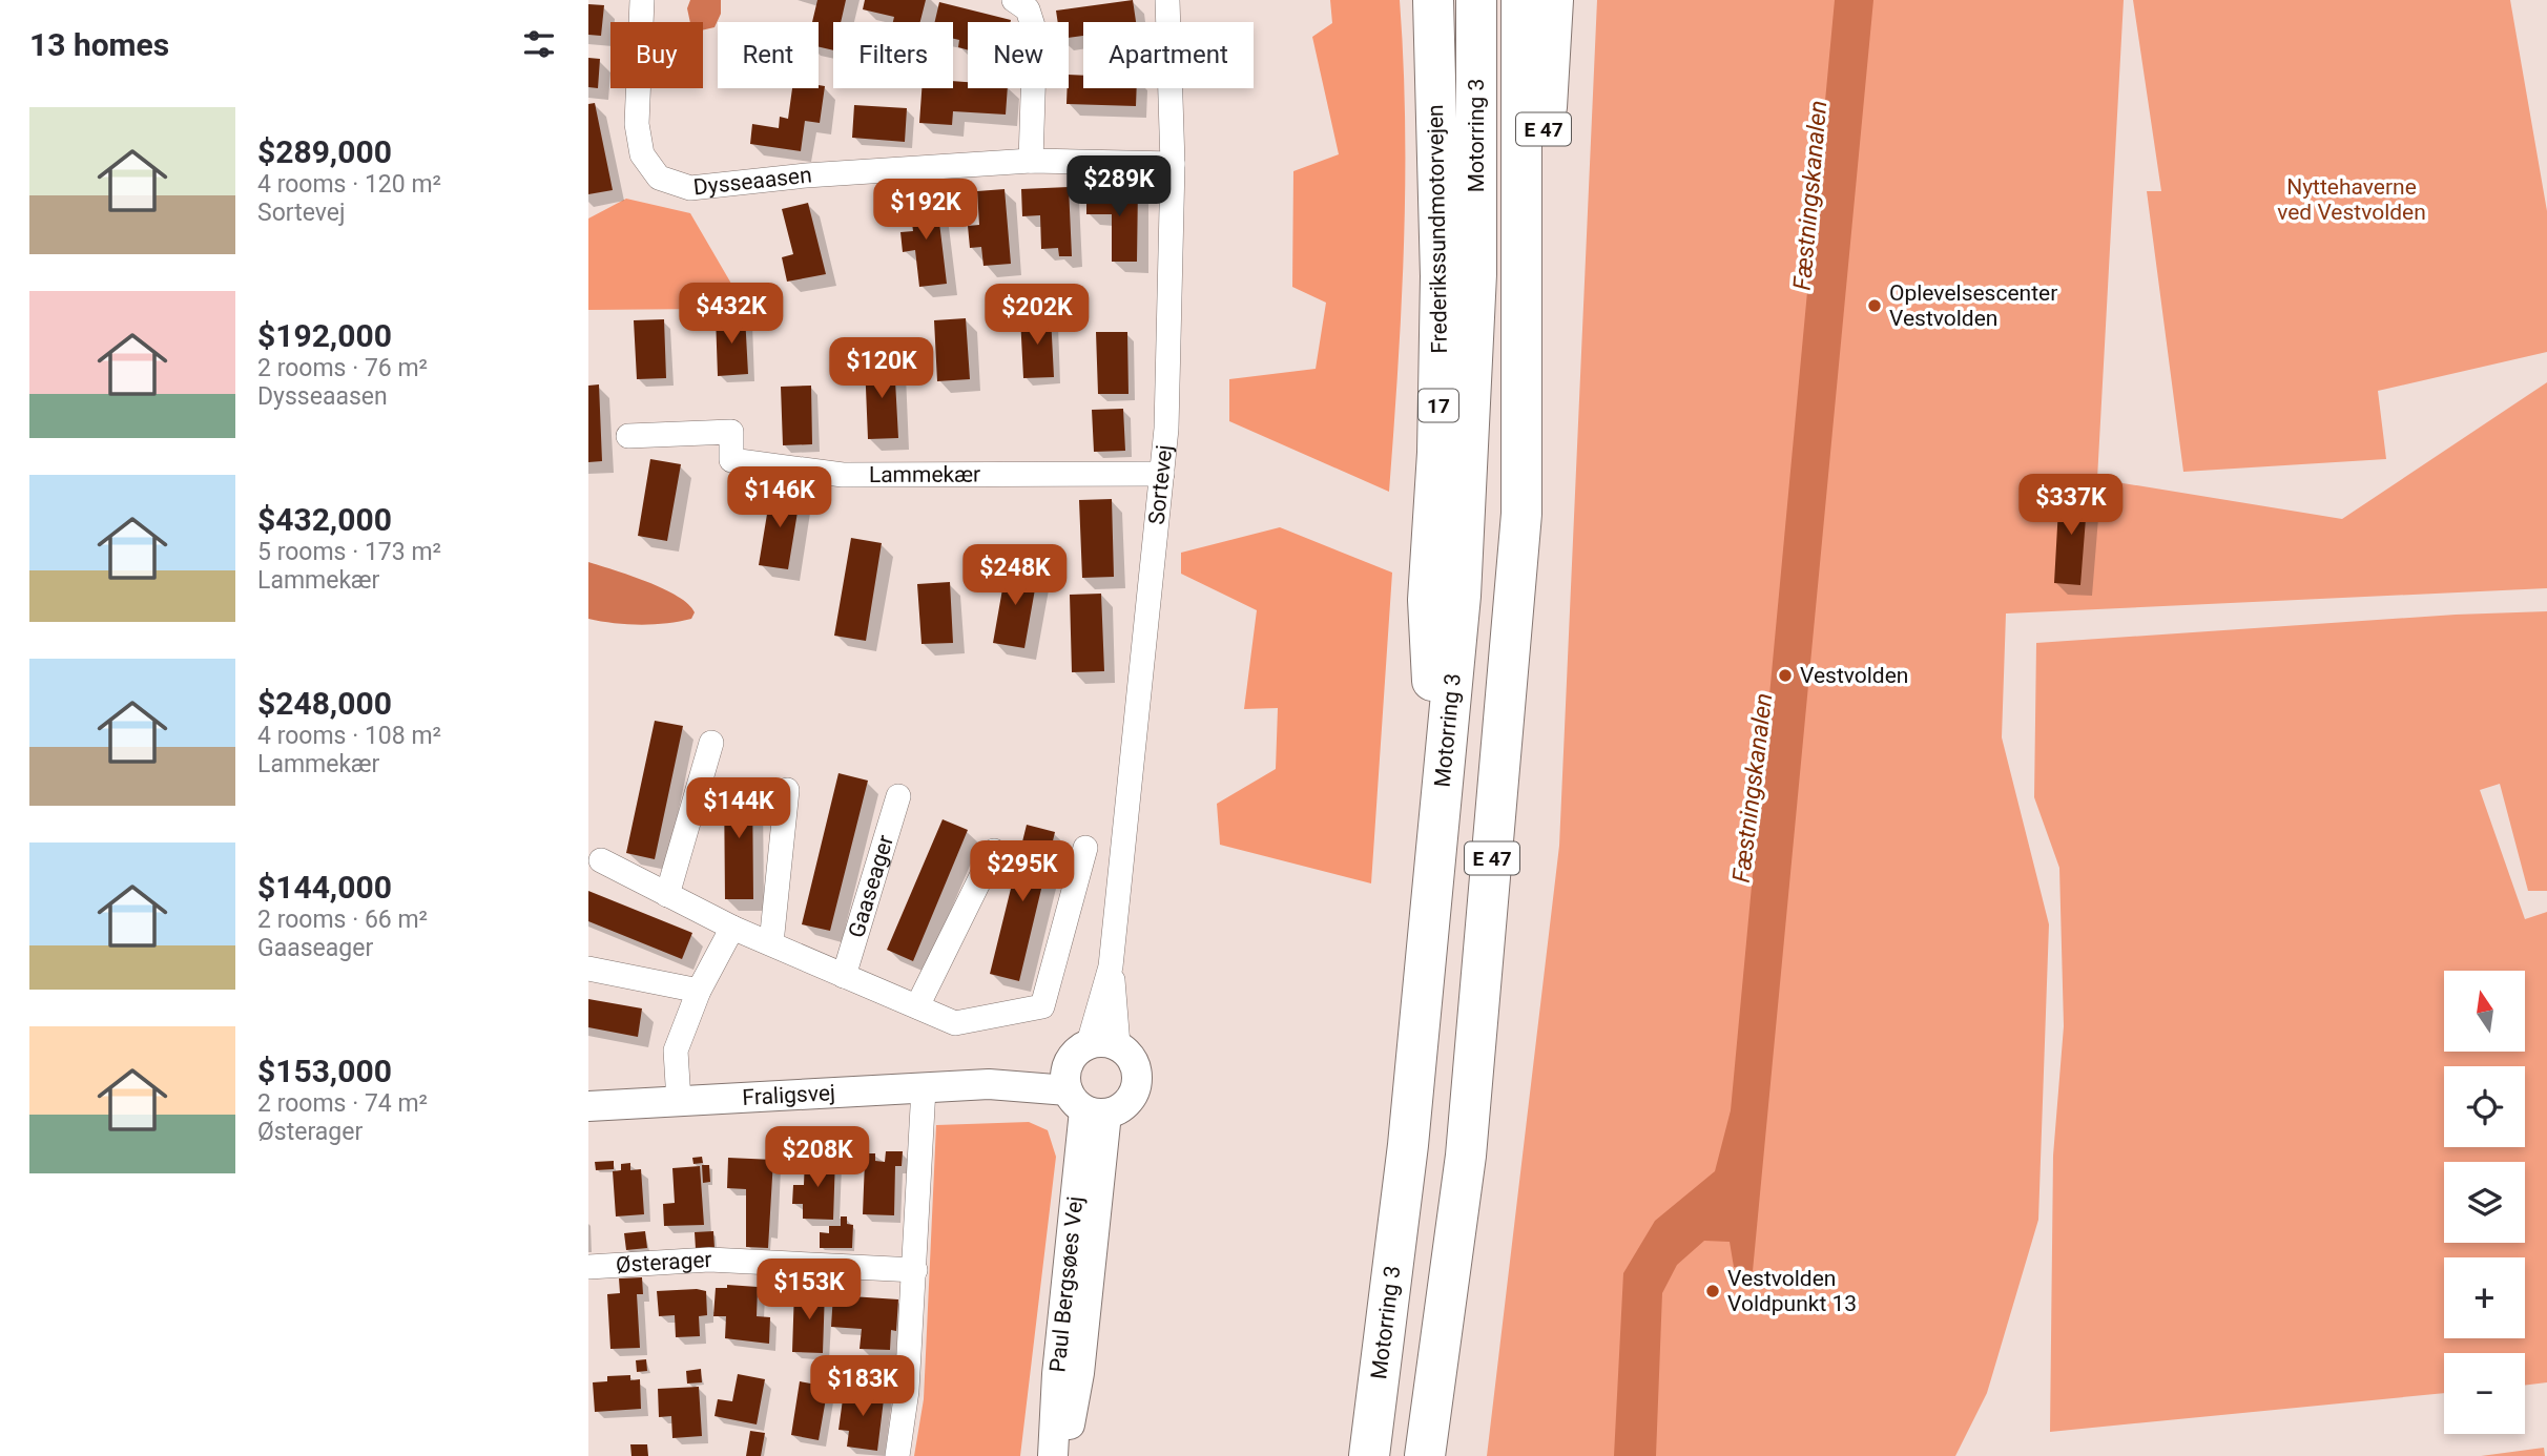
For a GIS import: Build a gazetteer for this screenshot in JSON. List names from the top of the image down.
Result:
{
  "streets": {
    "highway": [
      "E 47",
      "Motorring 3",
      "Frederikssundmotorvejen",
      "17"
    ],
    "street": [
      "Dysseaasen",
      "Lammekær",
      "Sortevej",
      "Gaaseager",
      "Fraligsvej",
      "Østerager",
      "Paul Bergsøes Vej"
    ]
  },
  "crossings": [
    ["Motorring 3", "Frederikssundmotorvejen"],
    ["Dysseaasen", "Sortevej"],
    ["Lammekær", "Sortevej"],
    ["Sortevej", "Fraligsvej"],
    ["Sortevej", "Paul Bergsøes Vej"],
    ["Fraligsvej", "Paul Bergsøes Vej"]
  ],
  "water": ["Fæstningskanalen"],
  "parks": ["Nyttehaverne ved Vestvolden"],
  "places": ["Oplevelsescenter Vestvolden", "Vestvolden", "Vestvolden Voldpunkt 13"],
  "north": "top",
  "page": {
    "heading": "13 homes",
    "chip": [
      "Buy",
      "Rent",
      "Filters",
      "New",
      "Apartment"
    ],
    "list": [
      {
        "name": "$289,000",
        "note": "4 rooms · 120 m² · Sortevej"
      },
      {
        "name": "$192,000",
        "note": "2 rooms · 76 m² · Dysseaasen"
      },
      {
        "name": "$432,000",
        "note": "5 rooms · 173 m² · Lammekær"
      },
      {
        "name": "$248,000",
        "note": "4 rooms · 108 m² · Lammekær"
      },
      {
        "name": "$144,000",
        "note": "2 rooms · 66 m² · Gaaseager"
      },
      {
        "name": "$153,000",
        "note": "2 rooms · 74 m² · Østerager"
      }
    ],
    "price": [
      "$289K",
      "$192K",
      "$432K",
      "$202K",
      "$120K",
      "$146K",
      "$337K",
      "$248K",
      "$144K",
      "$295K",
      "$208K",
      "$153K",
      "$183K"
    ],
    "map_buttons": ["+", "−"]
  }
}
